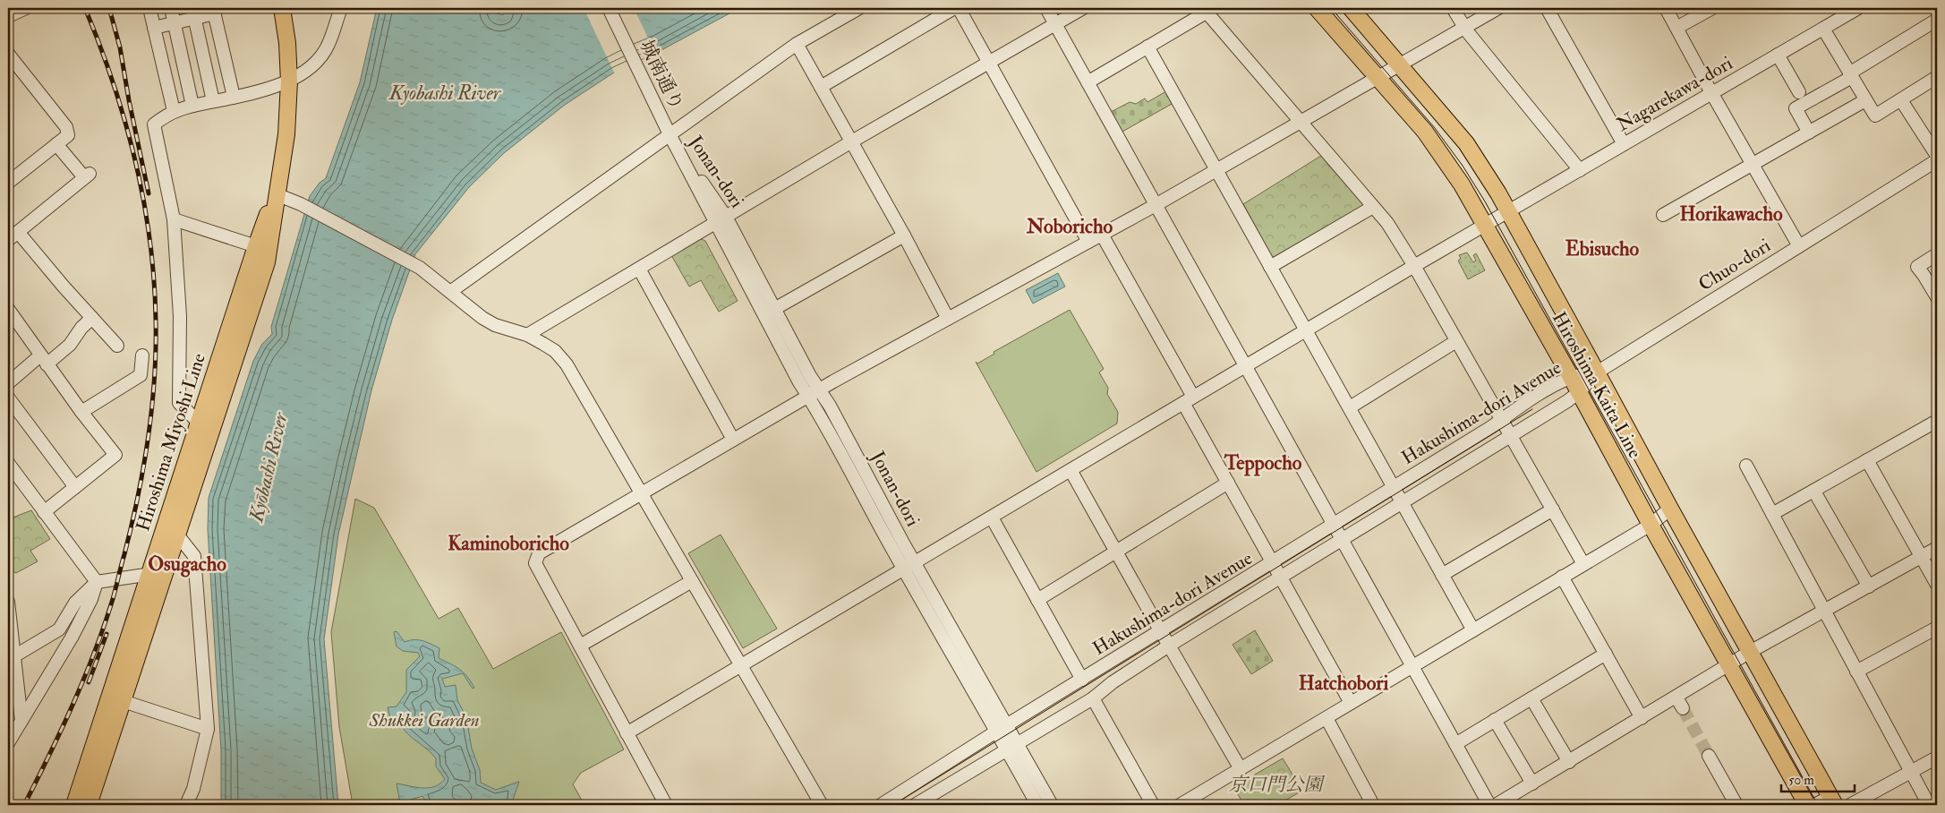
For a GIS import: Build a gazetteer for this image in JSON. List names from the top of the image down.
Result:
{
  "streets": {
    "main road": ["Hiroshima Kaita Line", "Hiroshima Miyoshi Line"],
    "street": [
      "城南通り",
      "Nagarekawa-dori",
      "Jonan-dori",
      "Chuo-dori",
      "Hakushima-dori Avenue"
    ]
  },
  "crossings": [
    ["城南通り", "Jonan-dori"],
    ["Nagarekawa-dori", "Jonan-dori"],
    ["Nagarekawa-dori", "Hiroshima Kaita Line"],
    ["Jonan-dori", "Hakushima-dori Avenue"],
    ["Chuo-dori", "Hiroshima Kaita Line"],
    ["Chuo-dori", "Hakushima-dori Avenue"],
    ["Hiroshima Kaita Line", "Hakushima-dori Avenue"]
  ],
  "districts": [
    "Horikawacho",
    "Noboricho",
    "Ebisucho",
    "Teppocho",
    "Kaminoboricho",
    "Osugacho",
    "Hatchobori"
  ],
  "water": ["Kyobashi River", "Kyōbashi River"],
  "parks": ["Shukkei Garden", "京口門公園"],
  "scale_bar": "50 m"
}
